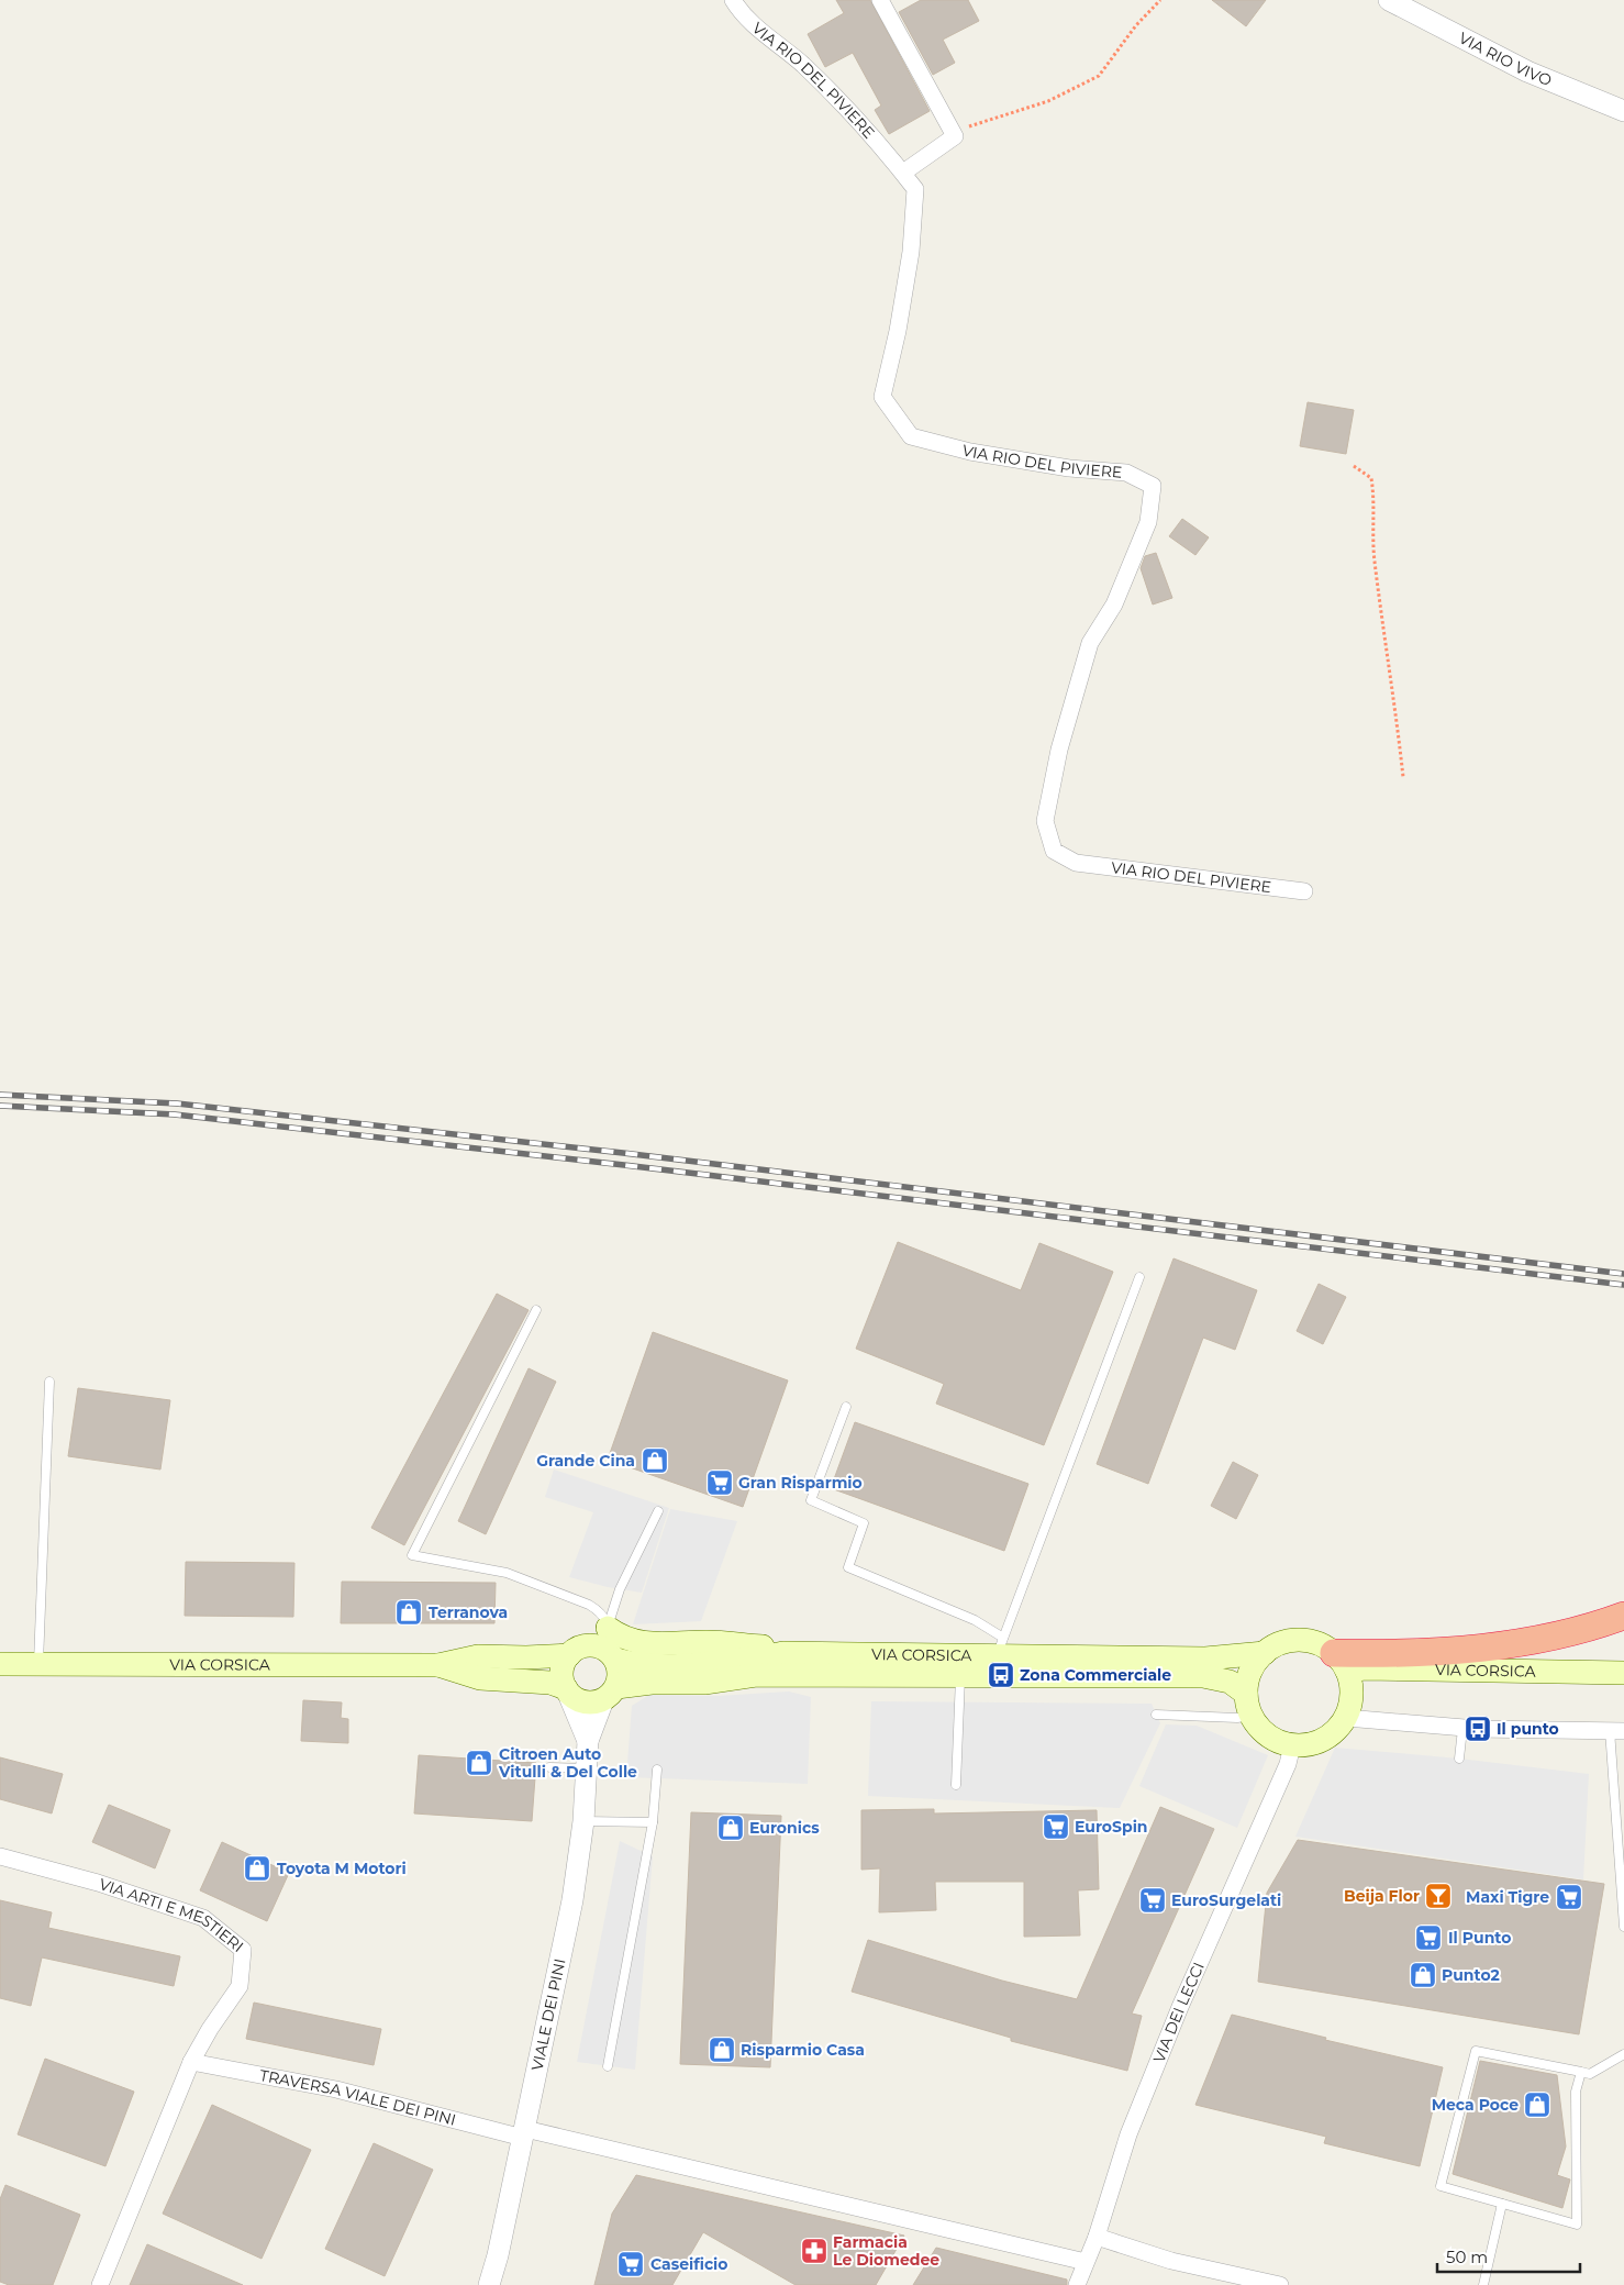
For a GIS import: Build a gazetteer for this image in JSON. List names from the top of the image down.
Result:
{
  "streets": {
    "main road": ["VIA CORSICA"],
    "street": [
      "VIA RIO VIVO",
      "VIA RIO DEL PIVIERE",
      "VIA ARTI E MESTIERI",
      "VIA DEI LECCI",
      "VIALE DEI PINI",
      "TRAVERSA VIALE DEI PINI"
    ]
  },
  "crossings": [
    ["VIA CORSICA", "VIA DEI LECCI"],
    ["VIA CORSICA", "VIALE DEI PINI"],
    ["VIA ARTI E MESTIERI", "TRAVERSA VIALE DEI PINI"],
    ["VIA DEI LECCI", "TRAVERSA VIALE DEI PINI"],
    ["VIALE DEI PINI", "TRAVERSA VIALE DEI PINI"]
  ],
  "places": {
    "shop": [
      "Grande Cina",
      "Terranova",
      "Citroen Auto Vitulli & Del Colle",
      "Euronics",
      "Toyota M Motori",
      "Punto2",
      "Risparmio Casa",
      "Meca Poce"
    ],
    "supermarket": [
      "Gran Risparmio",
      "EuroSpin",
      "Maxi Tigre",
      "EuroSurgelati",
      "Il Punto",
      "Caseificio"
    ],
    "bus stop": ["Zona Commerciale", "Il punto"],
    "bar": ["Beija Flor"],
    "pharmacy": ["Farmacia Le Diomedee"]
  },
  "scale_bar": "50 m"
}
